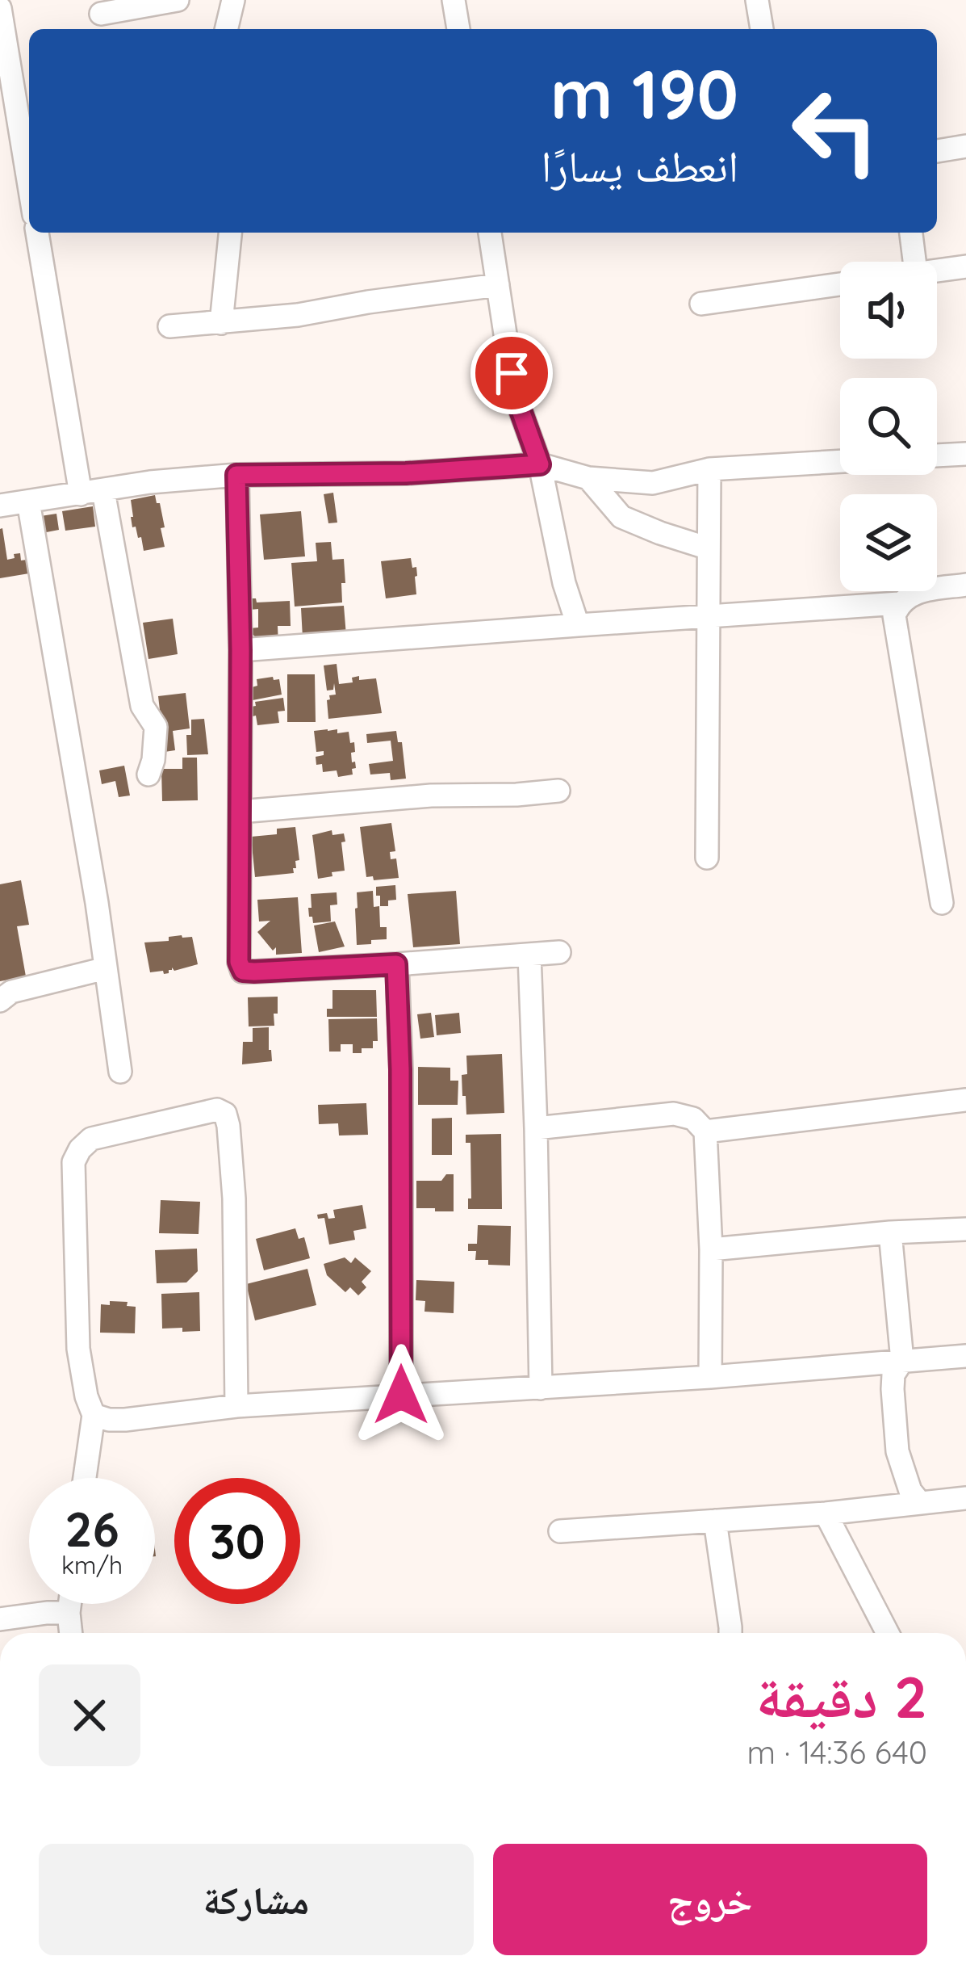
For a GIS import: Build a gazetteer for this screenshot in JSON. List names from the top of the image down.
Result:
{
  "page": {
    "turn": ["190 m", "انعطف يسارًا"],
    "speed": "26 km/h",
    "limit": "30",
    "heading": ["2 دقيقة", "640 m · 14:36"],
    "buttons": ["خروج", "مشاركة"]
  }
}
